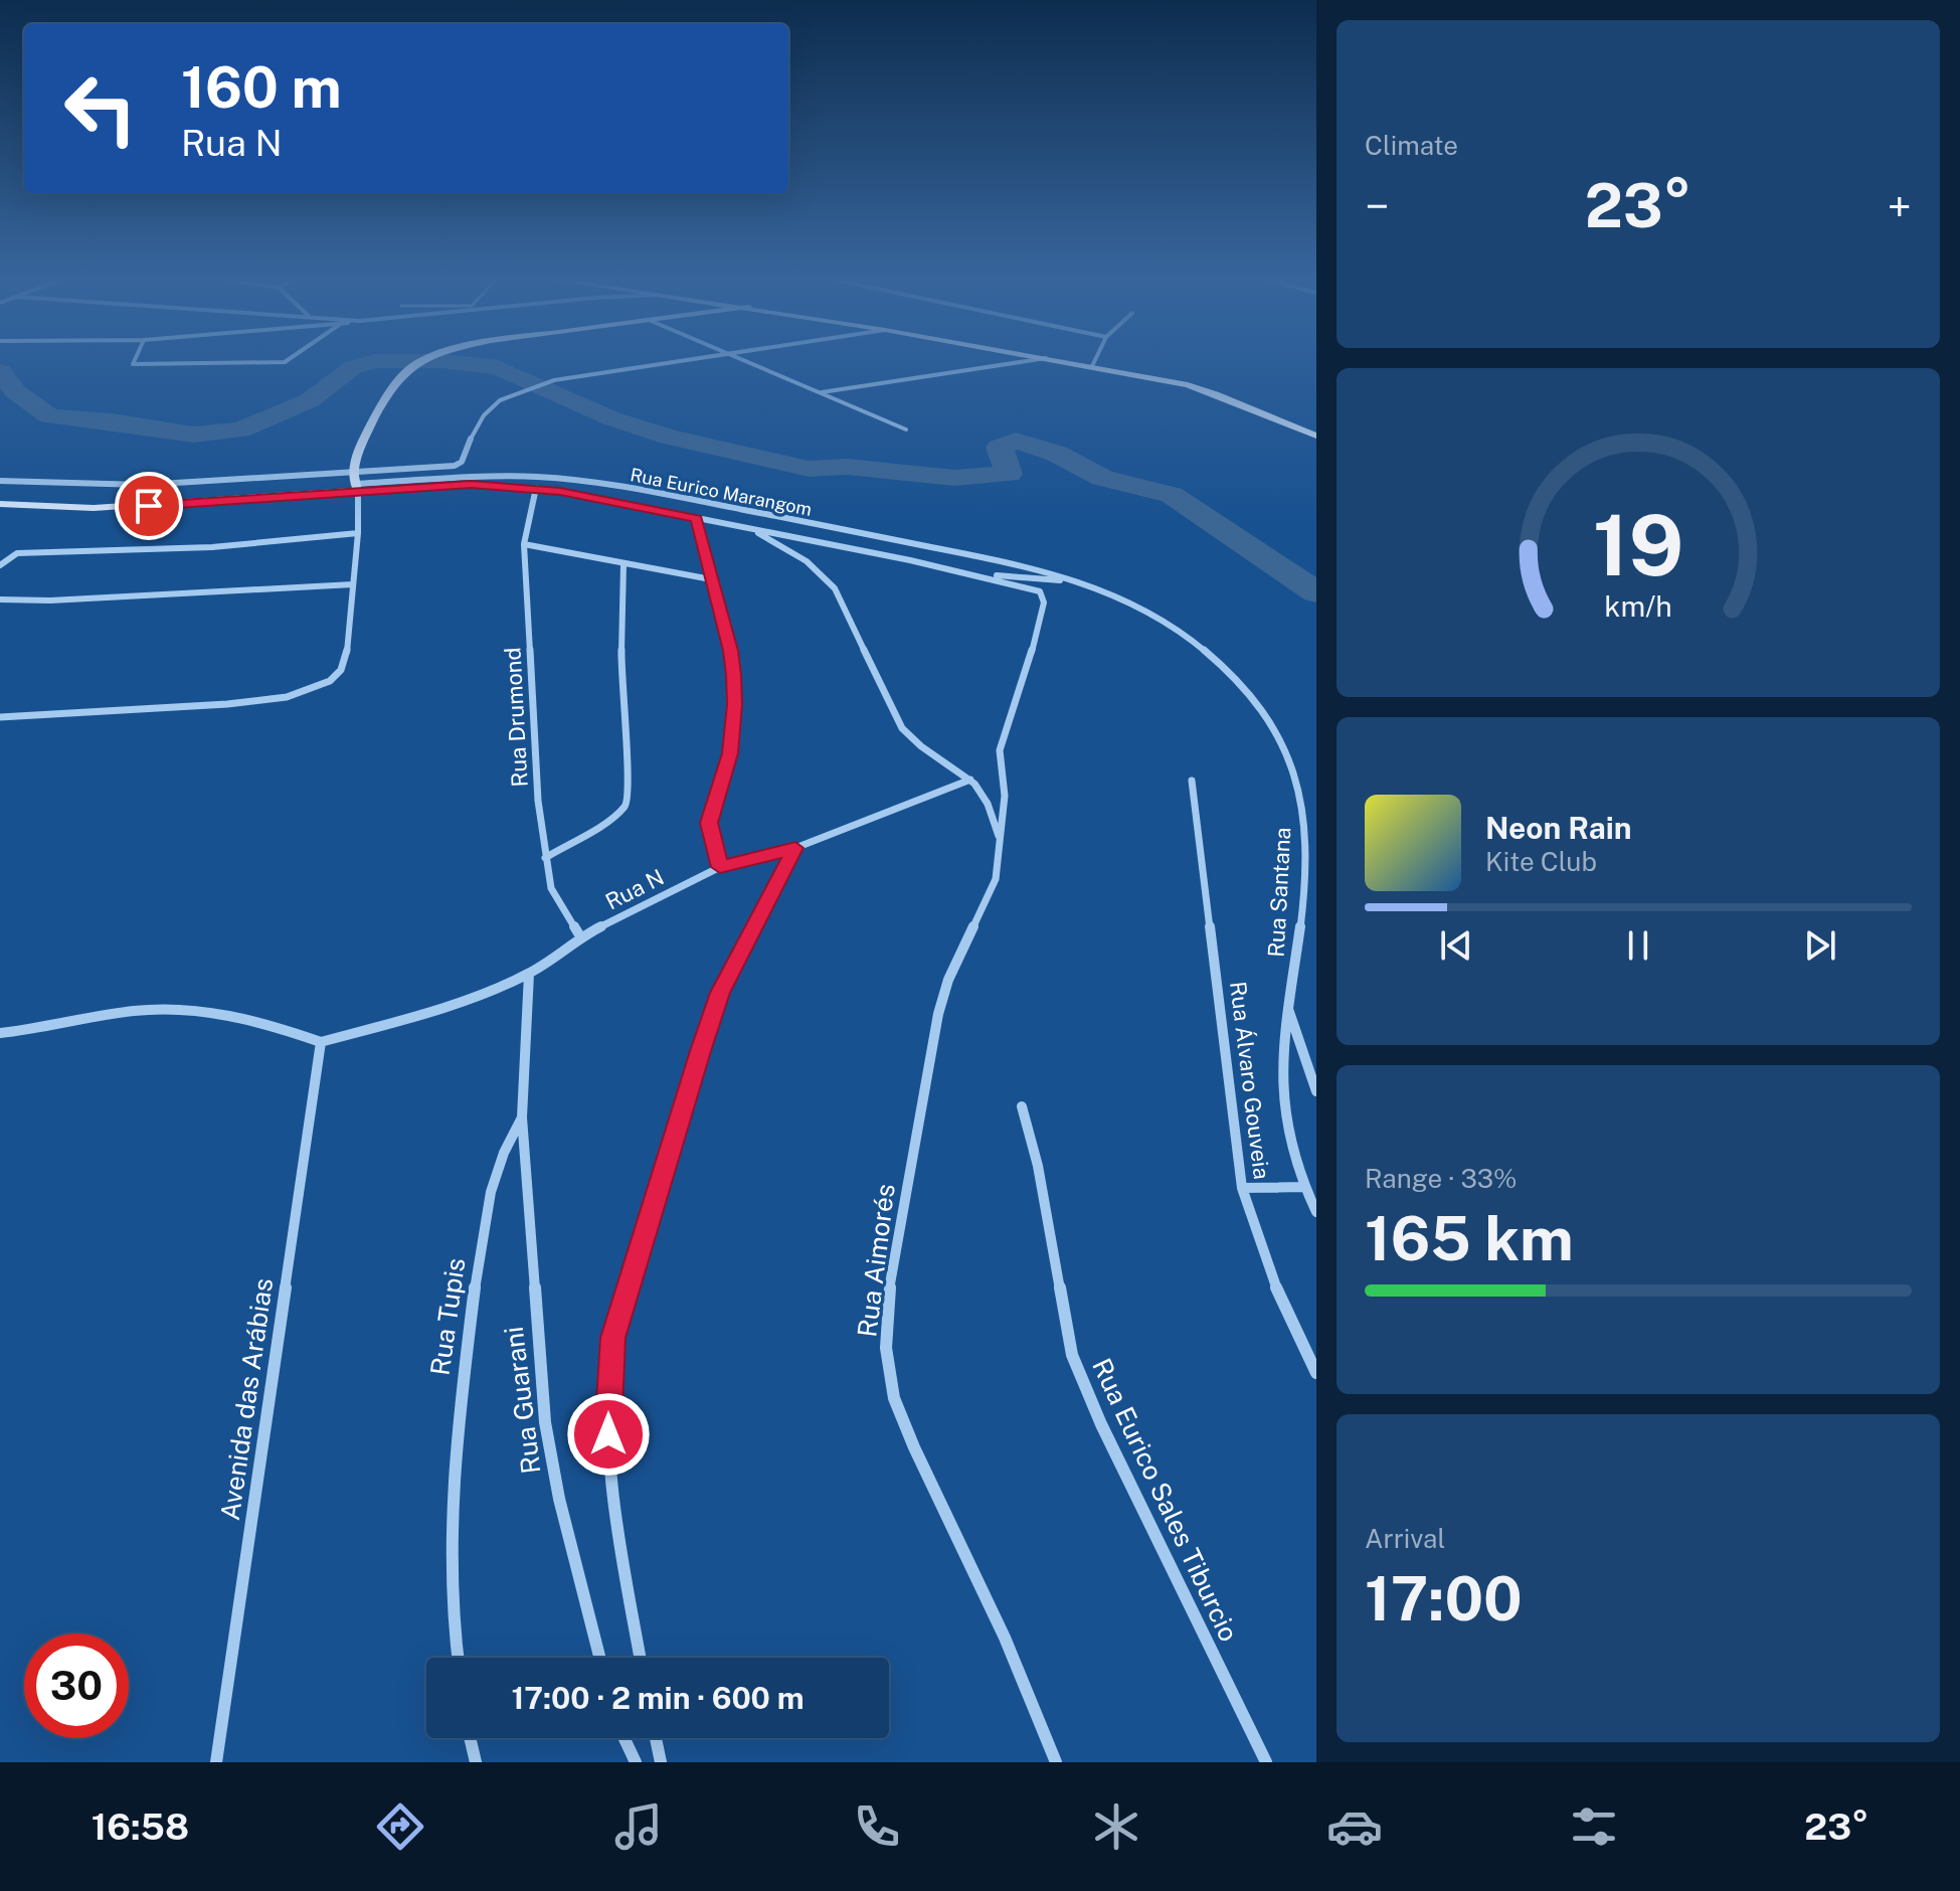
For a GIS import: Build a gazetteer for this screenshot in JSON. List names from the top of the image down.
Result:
{
  "streets": {
    "street": [
      "Rua Eurico Marangom",
      "Rua Drumond",
      "Rua N",
      "Rua Santana",
      "Rua Álvaro Gouveia",
      "Rua Aimorés",
      "Rua Tupis",
      "Avenida das Arábias",
      "Rua Guarani",
      "Rua Eurico Sales Tiburcio"
    ]
  },
  "crossings": [
    ["Rua Eurico Marangom", "Rua Drumond"],
    ["Rua Eurico Marangom", "Rua Santana"],
    ["Rua Eurico Marangom", "Rua Aimorés"],
    ["Rua Drumond", "Rua N"],
    ["Rua N", "Rua Tupis"],
    ["Rua N", "Avenida das Arábias"],
    ["Rua Tupis", "Rua Guarani"]
  ],
  "page": {
    "tile": [
      "Climate",
      ["Range · 33%", "165 km"],
      ["Arrival", "17:00"]
    ],
    "turn": ["160 m", "Rua N"],
    "heat": ["−", "23°", "+"],
    "song": ["Neon Rain", "Kite Club"],
    "limit": "30",
    "trip": "17:00 · 2 min · 600 m",
    "tabs": ["16:58", "23°"],
    "gauge": ["19", "km/h"]
  }
}
